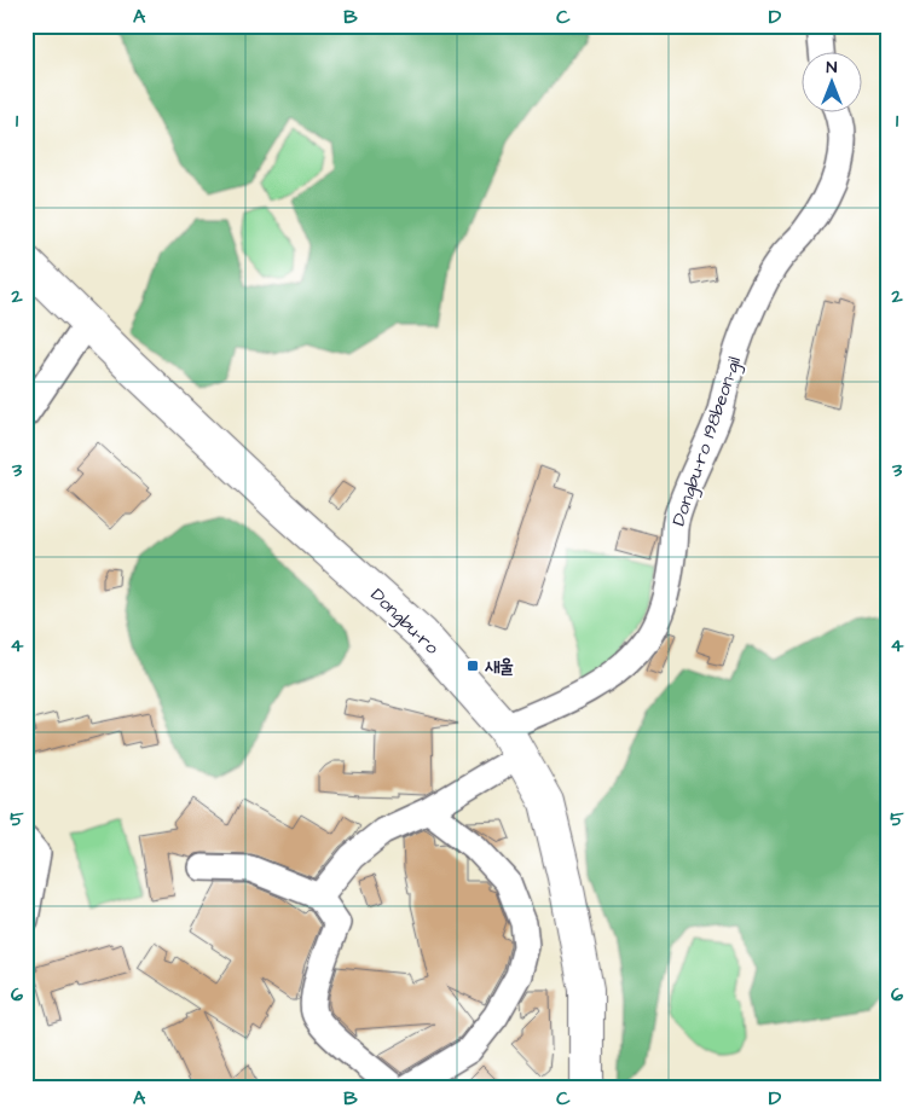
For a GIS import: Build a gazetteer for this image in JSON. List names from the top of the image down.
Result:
{
  "streets": {
    "main road": ["Dongbu-ro"],
    "street": ["Dongbu-ro 198beon-gil"]
  },
  "crossings": [
    ["Dongbu-ro 198beon-gil", "Dongbu-ro"]
  ],
  "places": {
    "transit": ["새울"]
  },
  "north": "top",
  "grid": {
    "columns": [
      "A",
      "B",
      "C",
      "D"
    ],
    "rows": [
      "1",
      "2",
      "3",
      "4",
      "5",
      "6"
    ]
  }
}
